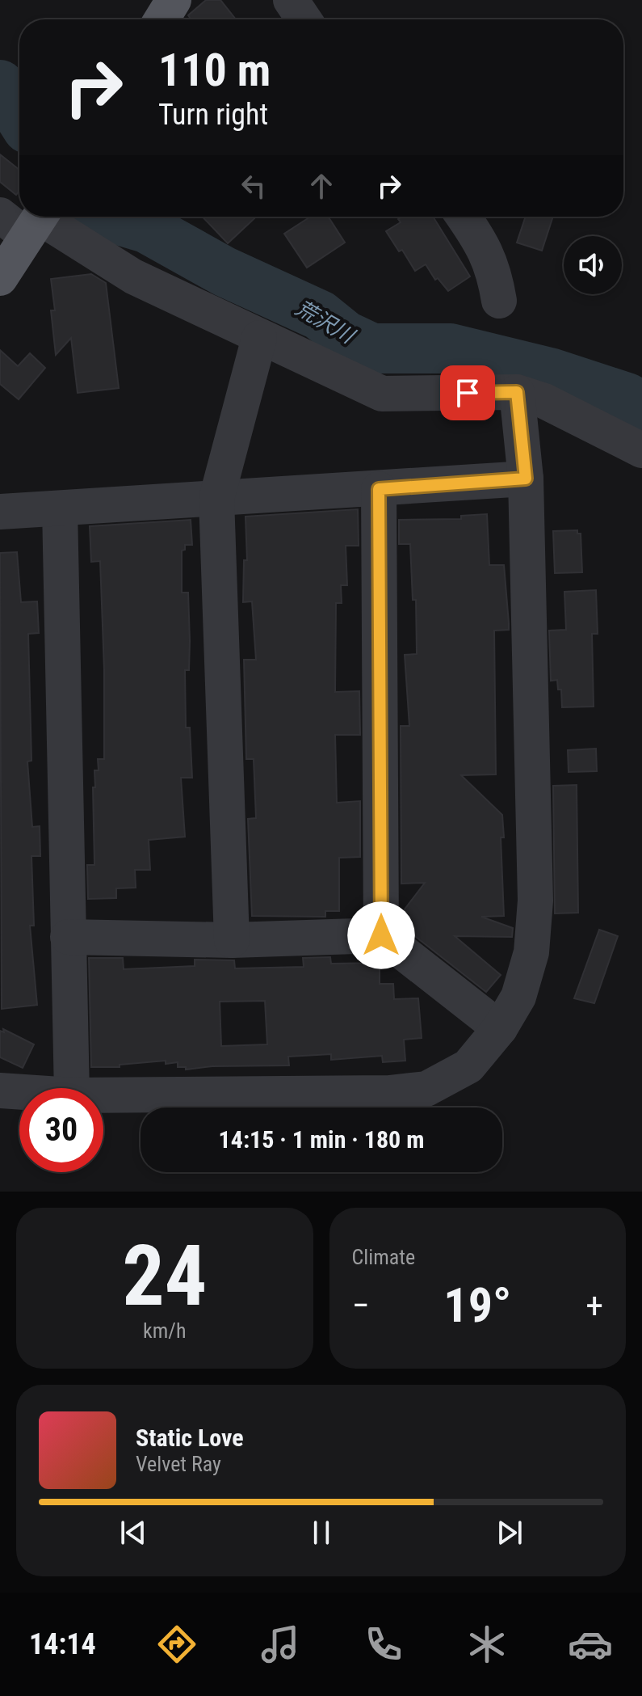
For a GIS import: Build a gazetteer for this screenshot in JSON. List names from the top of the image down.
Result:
{
  "water": ["荒沢川"],
  "page": {
    "turn": ["110 m", "Turn right"],
    "limit": "30",
    "trip": "14:15 · 1 min · 180 m",
    "tile": [
      ["24", "km/h"],
      "Climate"
    ],
    "heat": ["−", "19°", "+"],
    "song": ["Static Love", "Velvet Ray"],
    "tabs": "14:14"
  }
}
